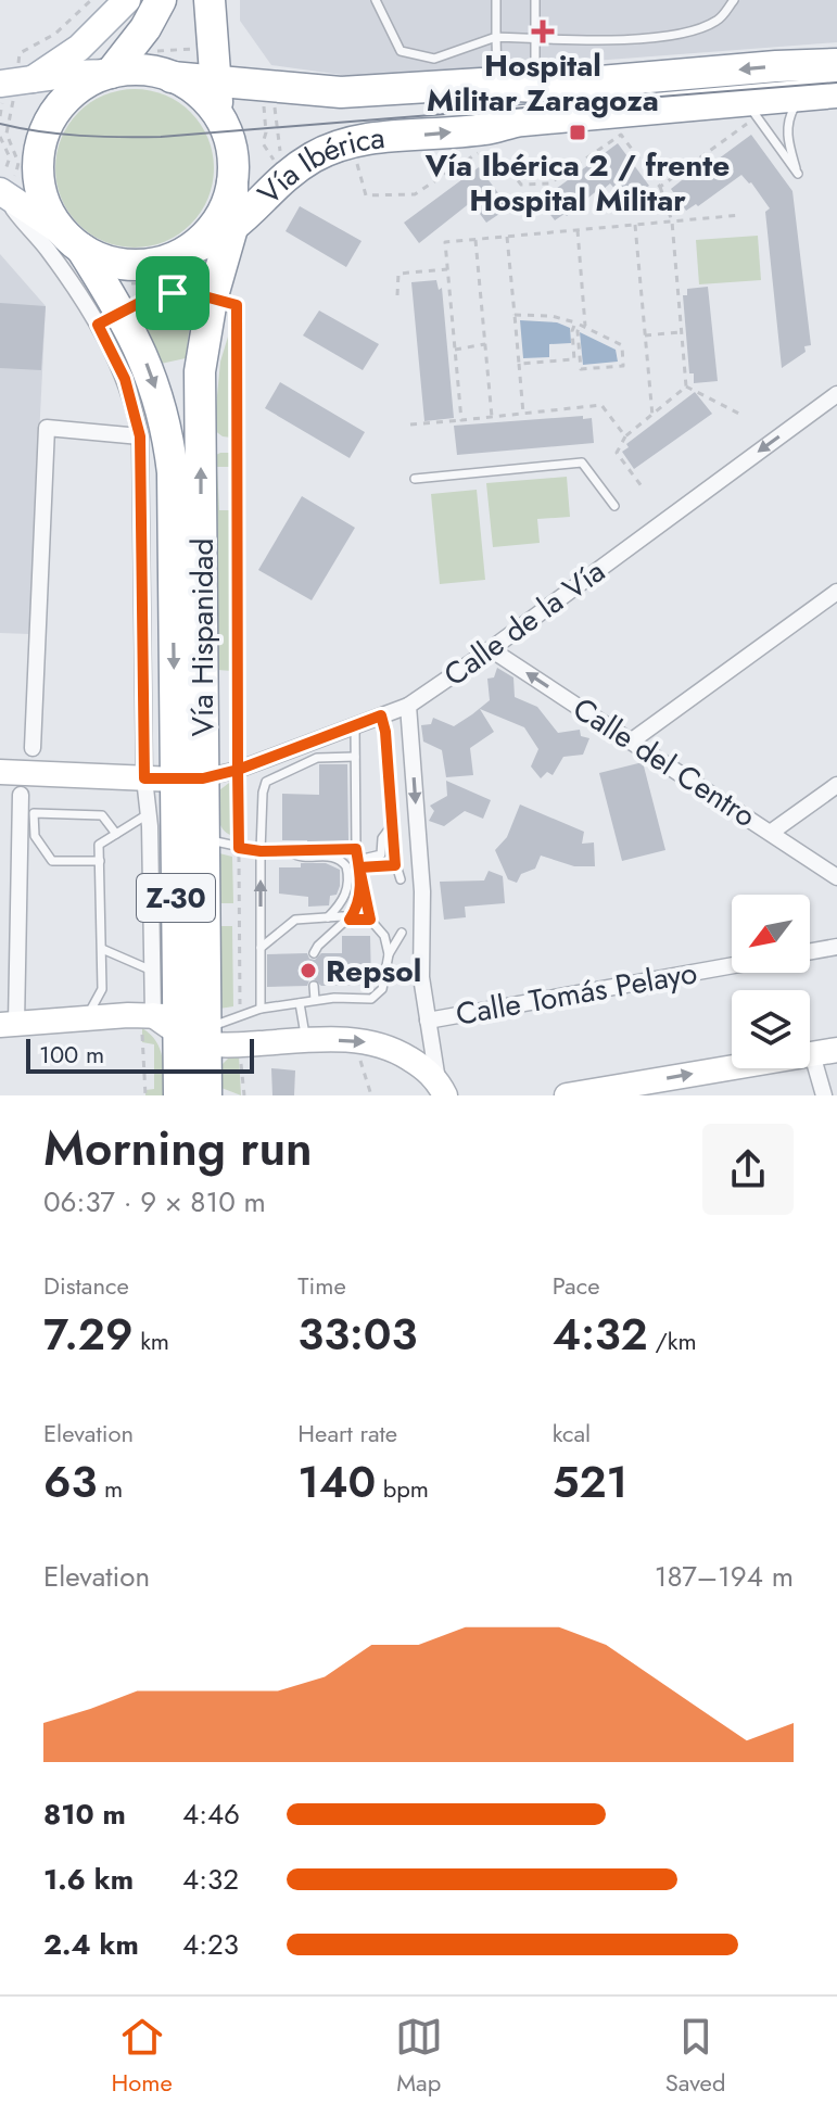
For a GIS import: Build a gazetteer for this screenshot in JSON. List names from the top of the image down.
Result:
{
  "streets": {
    "highway": ["Vía Ibérica", "Vía Hispanidad", "Z-30"],
    "street": ["Calle de la Vía", "Calle del Centro", "Calle Tomás Pelayo"]
  },
  "crossings": [
    ["Vía Ibérica", "Vía Hispanidad"],
    ["Calle de la Vía", "Vía Hispanidad"],
    ["Calle de la Vía", "Calle del Centro"]
  ],
  "one_way": ["Calle de la Vía", "Calle del Centro"],
  "places": {
    "health": ["Hospital Militar Zaragoza"],
    "transit": ["Vía Ibérica 2 / frente Hospital Militar"],
    "other": ["Repsol"]
  },
  "scale_bar": "100 m",
  "north": "bottom left",
  "page": {
    "scale": "100 m",
    "heading": ["Morning run", "06:37 · 9 × 810 m"],
    "stats": [
      ["Distance", "7.29 km"],
      ["Time", "33:03"],
      ["Pace", "4:32 /km"],
      ["Elevation", "63 m"],
      ["Heart rate", "140 bpm"],
      ["kcal", "521"]
    ],
    "chart": ["Elevation", "187–194 m"],
    "list": [
      {
        "name": "810 m",
        "note": "4:46"
      },
      {
        "name": "1.6 km",
        "note": "4:32"
      },
      {
        "name": "2.4 km",
        "note": "4:23"
      }
    ],
    "tabs": ["Home", "Map", "Saved"]
  }
}
